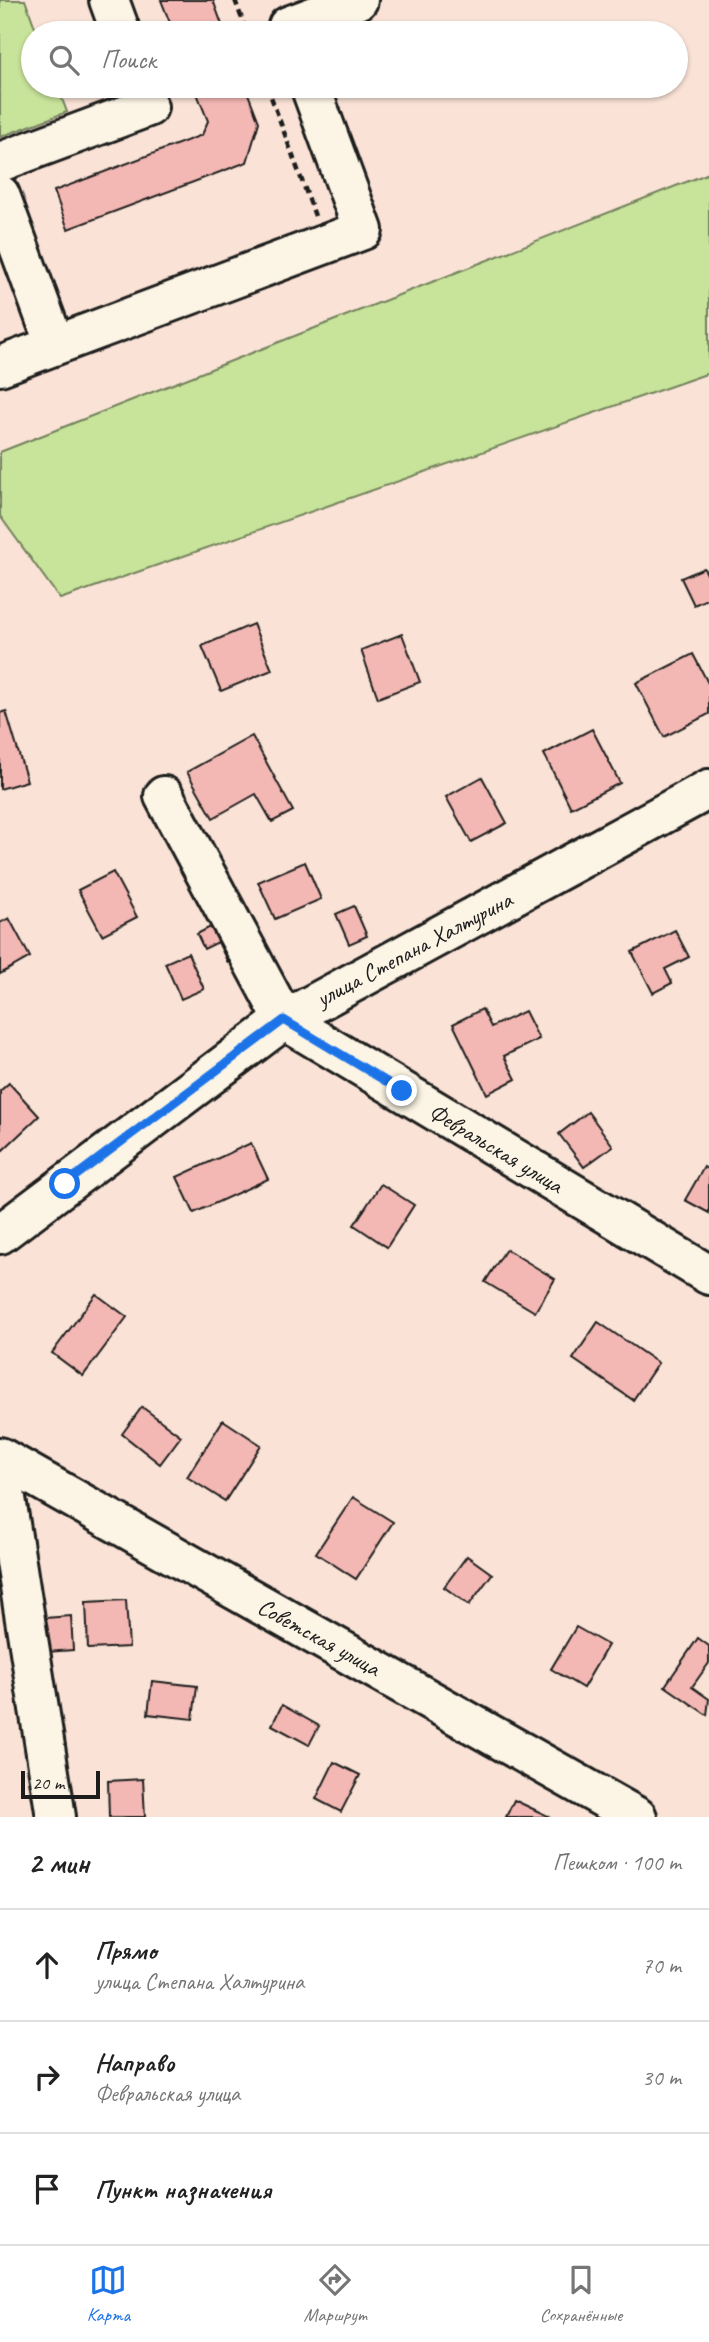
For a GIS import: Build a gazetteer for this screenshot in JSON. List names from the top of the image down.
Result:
{
  "streets": {
    "street": ["улица Степана Халтурина", "Февральская улица", "Советская улица"]
  },
  "crossings": [
    ["улица Степана Халтурина", "Февральская улица"]
  ],
  "scale_bar": "20 m",
  "page": {
    "search": "Поиск",
    "scale": "20 m",
    "heading": ["2 мин", "Пешком · 100 m"],
    "list": [
      ["Прямо", "улица Степана Халтурина", "70 m"],
      ["Направо", "Февральская улица", "30 m"],
      "Пункт назначения"
    ],
    "nav": ["Карта", "Маршрут", "Сохранённые"]
  }
}
